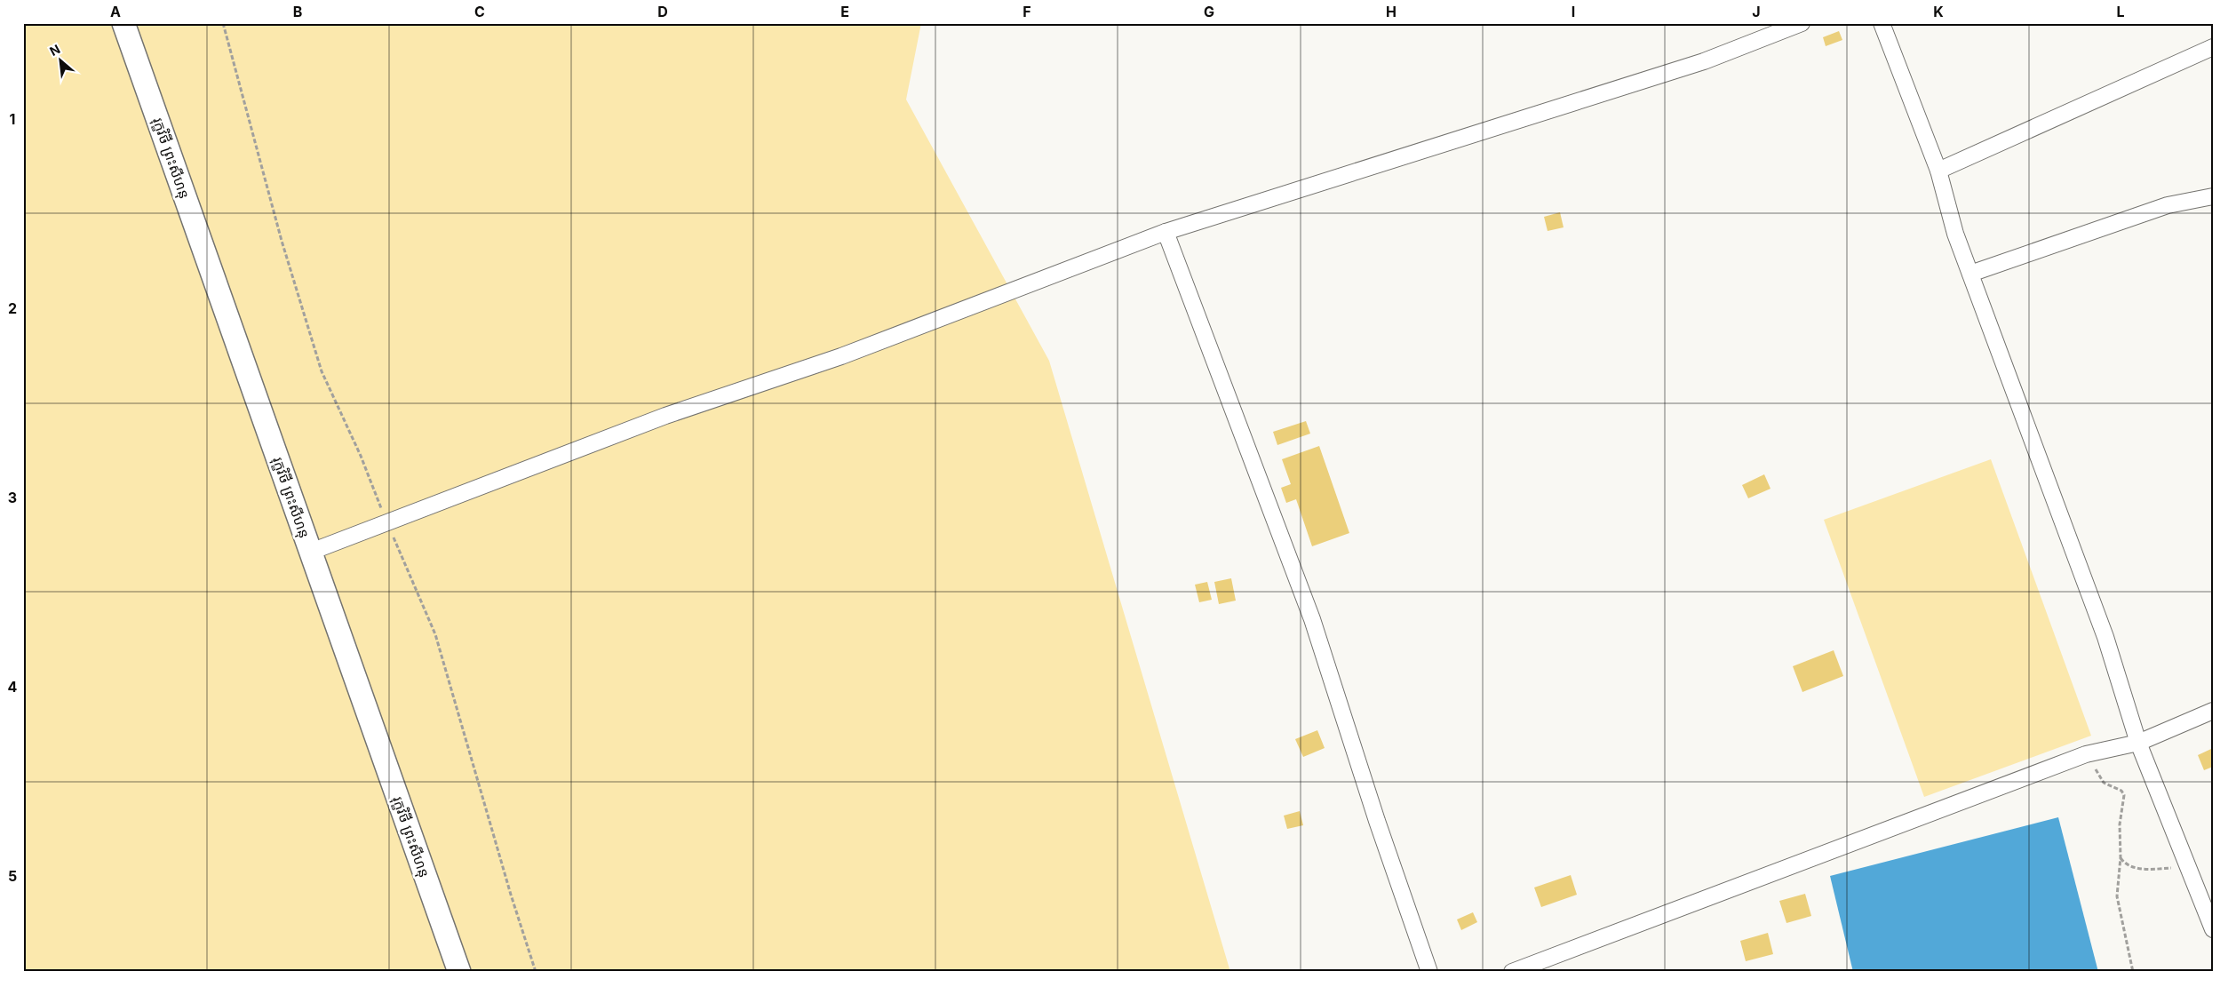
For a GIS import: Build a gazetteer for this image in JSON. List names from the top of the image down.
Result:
{
  "streets": {
    "street": ["រុក្ខវិថី ព្រះសីហនុ"]
  },
  "north": "top left",
  "grid": {
    "columns": [
      "A",
      "B",
      "C",
      "D",
      "E",
      "F",
      "G",
      "H",
      "I",
      "J",
      "K",
      "L"
    ],
    "rows": [
      "1",
      "2",
      "3",
      "4",
      "5"
    ]
  }
}
